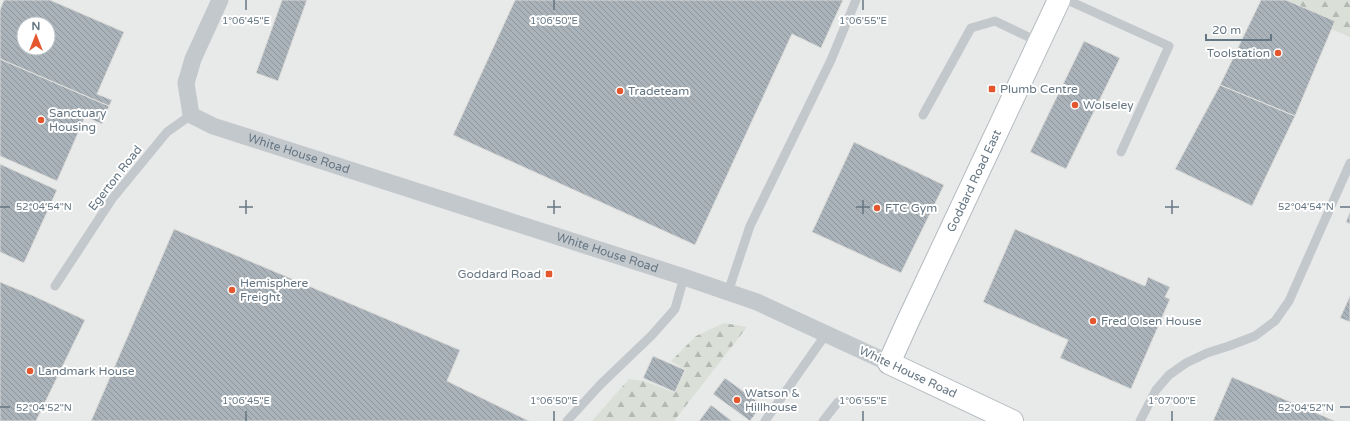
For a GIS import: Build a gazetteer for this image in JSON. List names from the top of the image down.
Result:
{
  "streets": {
    "street": ["White House Road", "Goddard Road East"],
    "lane": ["Egerton Road"]
  },
  "crossings": [
    ["White House Road", "Egerton Road"],
    ["White House Road", "Goddard Road East"]
  ],
  "places": {
    "other": [
      "Toolstation",
      "Tradeteam",
      "Wolseley",
      "Sanctuary Housing",
      "FTC Gym",
      "Hemisphere Freight",
      "Fred Olsen House",
      "Landmark House",
      "Watson & Hillhouse"
    ],
    "transit": ["Plumb Centre", "Goddard Road"]
  },
  "scale_bar": "20 m",
  "north": "top",
  "coordinates": [
    "1°06'45\"E",
    "1°06'50\"E",
    "1°06'55\"E",
    "52°04'54\"N",
    "1°07'00\"E",
    "52°04'52\"N"
  ]
}
